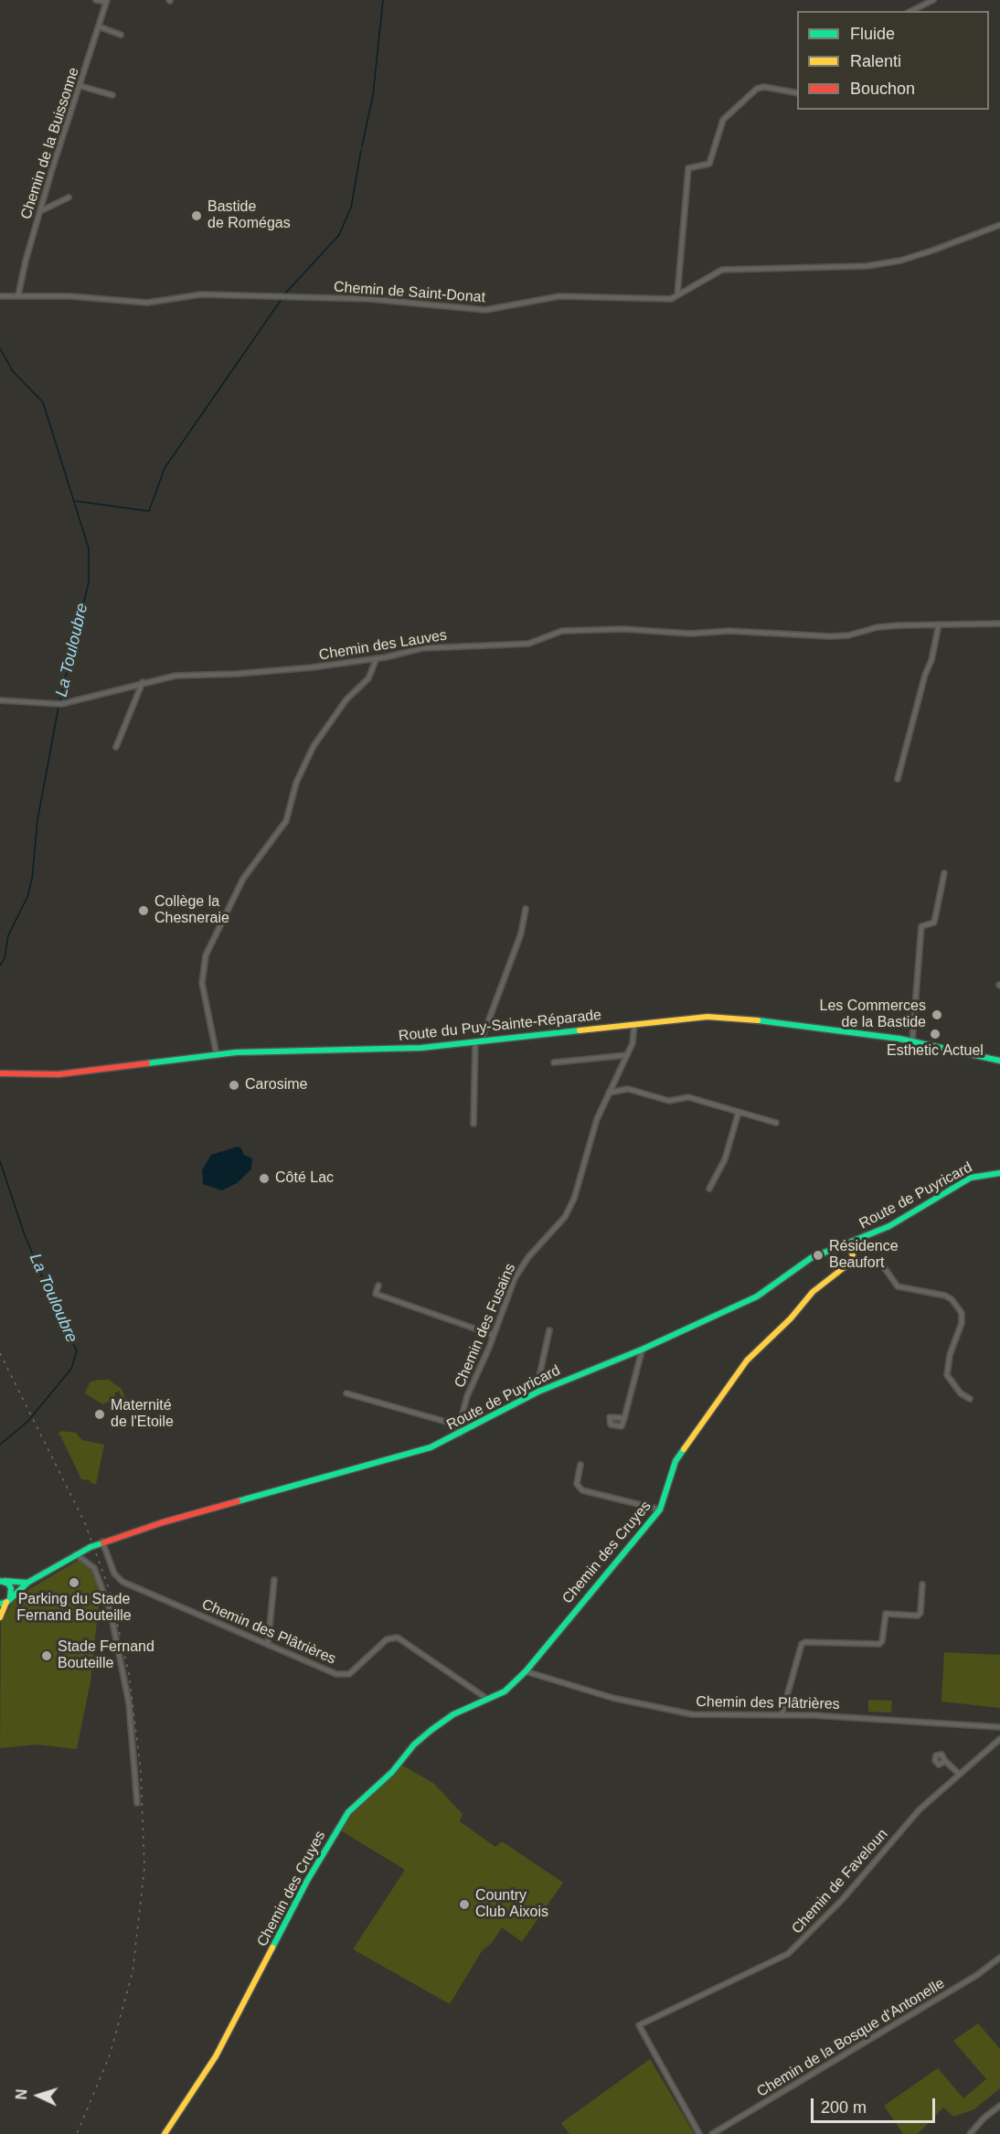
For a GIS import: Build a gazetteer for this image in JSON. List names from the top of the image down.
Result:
{
  "streets": {
    "street": [
      "Chemin de la Buissonne",
      "Chemin de Saint-Donat",
      "Chemin des Lauves",
      "Route du Puy-Sainte-Réparade",
      "Route de Puyricard",
      "Chemin des Fusains",
      "Chemin des Cruyes",
      "Chemin des Plâtrières",
      "Chemin de Faveloun",
      "Chemin de la Bosque d'Antonelle"
    ]
  },
  "crossings": [
    ["Chemin de la Buissonne", "Chemin de Saint-Donat"],
    ["Route du Puy-Sainte-Réparade", "Chemin des Fusains"],
    ["Route de Puyricard", "Chemin des Fusains"],
    ["Route de Puyricard", "Chemin des Plâtrières"],
    ["Chemin des Cruyes", "Chemin des Plâtrières"]
  ],
  "water": ["La Touloubre"],
  "places": [
    "Bastide de Romégas",
    "Collège la Chesneraie",
    "Les Commerces de la Bastide",
    "Esthetic Actuel",
    "Carosime",
    "Côté Lac",
    "Résidence Beaufort",
    "Maternité de l'Etoile",
    "Parking du Stade Fernand Bouteille",
    "Stade Fernand Bouteille",
    "Country Club Aixois"
  ],
  "legend": ["Fluide", "Ralenti", "Bouchon"],
  "scale_bar": "200 m",
  "north": "left"
}
